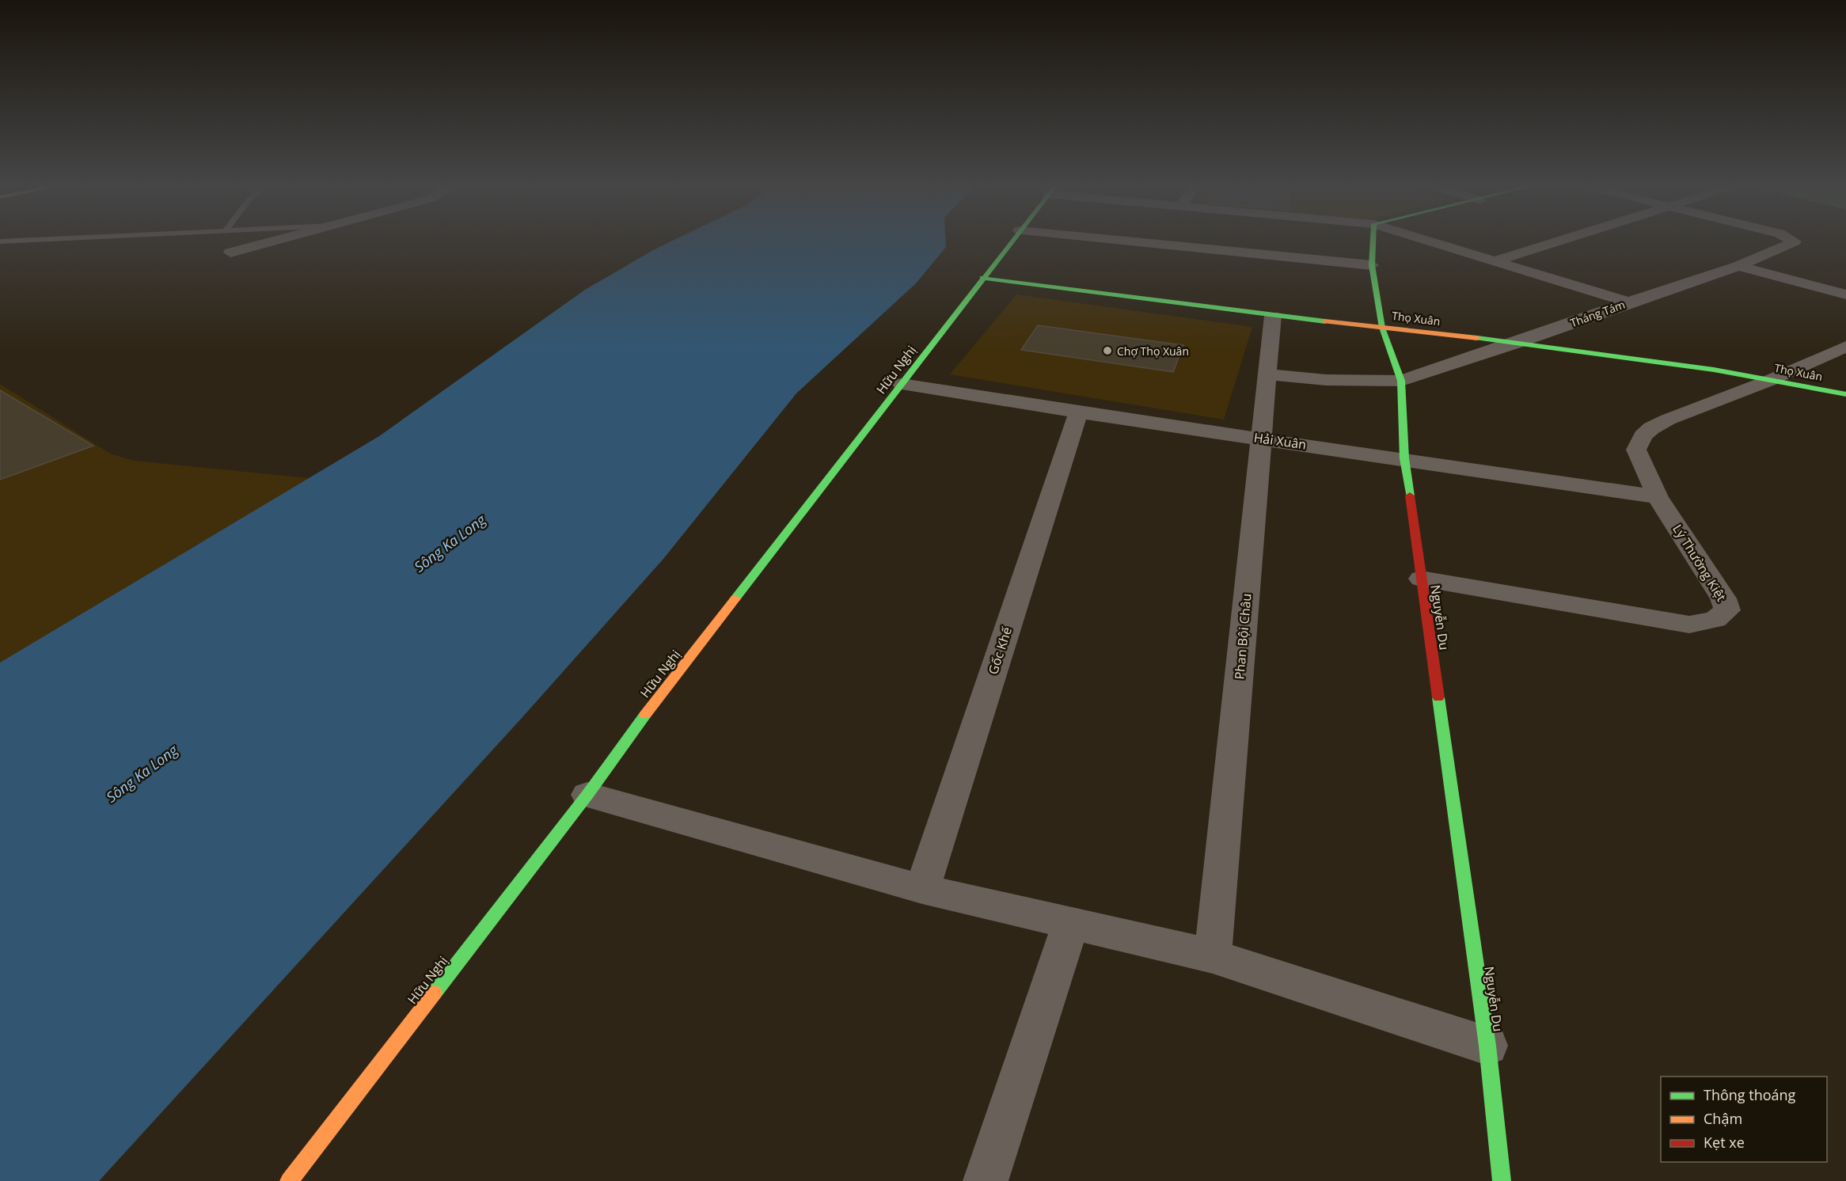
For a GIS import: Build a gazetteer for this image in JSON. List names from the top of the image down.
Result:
{
  "streets": {
    "street": [
      "Tháng Tám",
      "Thọ Xuân",
      "Hữu Nghị",
      "Hải Xuân",
      "Lý Thường Kiệt",
      "Nguyễn Du",
      "Phan Bội Châu",
      "Gốc Khế"
    ]
  },
  "crossings": [
    ["Tháng Tám", "Thọ Xuân"],
    ["Tháng Tám", "Nguyễn Du"],
    ["Tháng Tám", "Phan Bội Châu"],
    ["Thọ Xuân", "Hữu Nghị"],
    ["Thọ Xuân", "Lý Thường Kiệt"],
    ["Thọ Xuân", "Nguyễn Du"],
    ["Thọ Xuân", "Phan Bội Châu"],
    ["Hữu Nghị", "Hải Xuân"],
    ["Hải Xuân", "Lý Thường Kiệt"],
    ["Hải Xuân", "Nguyễn Du"],
    ["Hải Xuân", "Phan Bội Châu"],
    ["Hải Xuân", "Gốc Khế"],
    ["Lý Thường Kiệt", "Nguyễn Du"]
  ],
  "water": ["Sông Ka Long"],
  "places": ["Chợ Thọ Xuân"],
  "legend": ["Thông thoáng", "Chậm", "Kẹt xe"]
}
